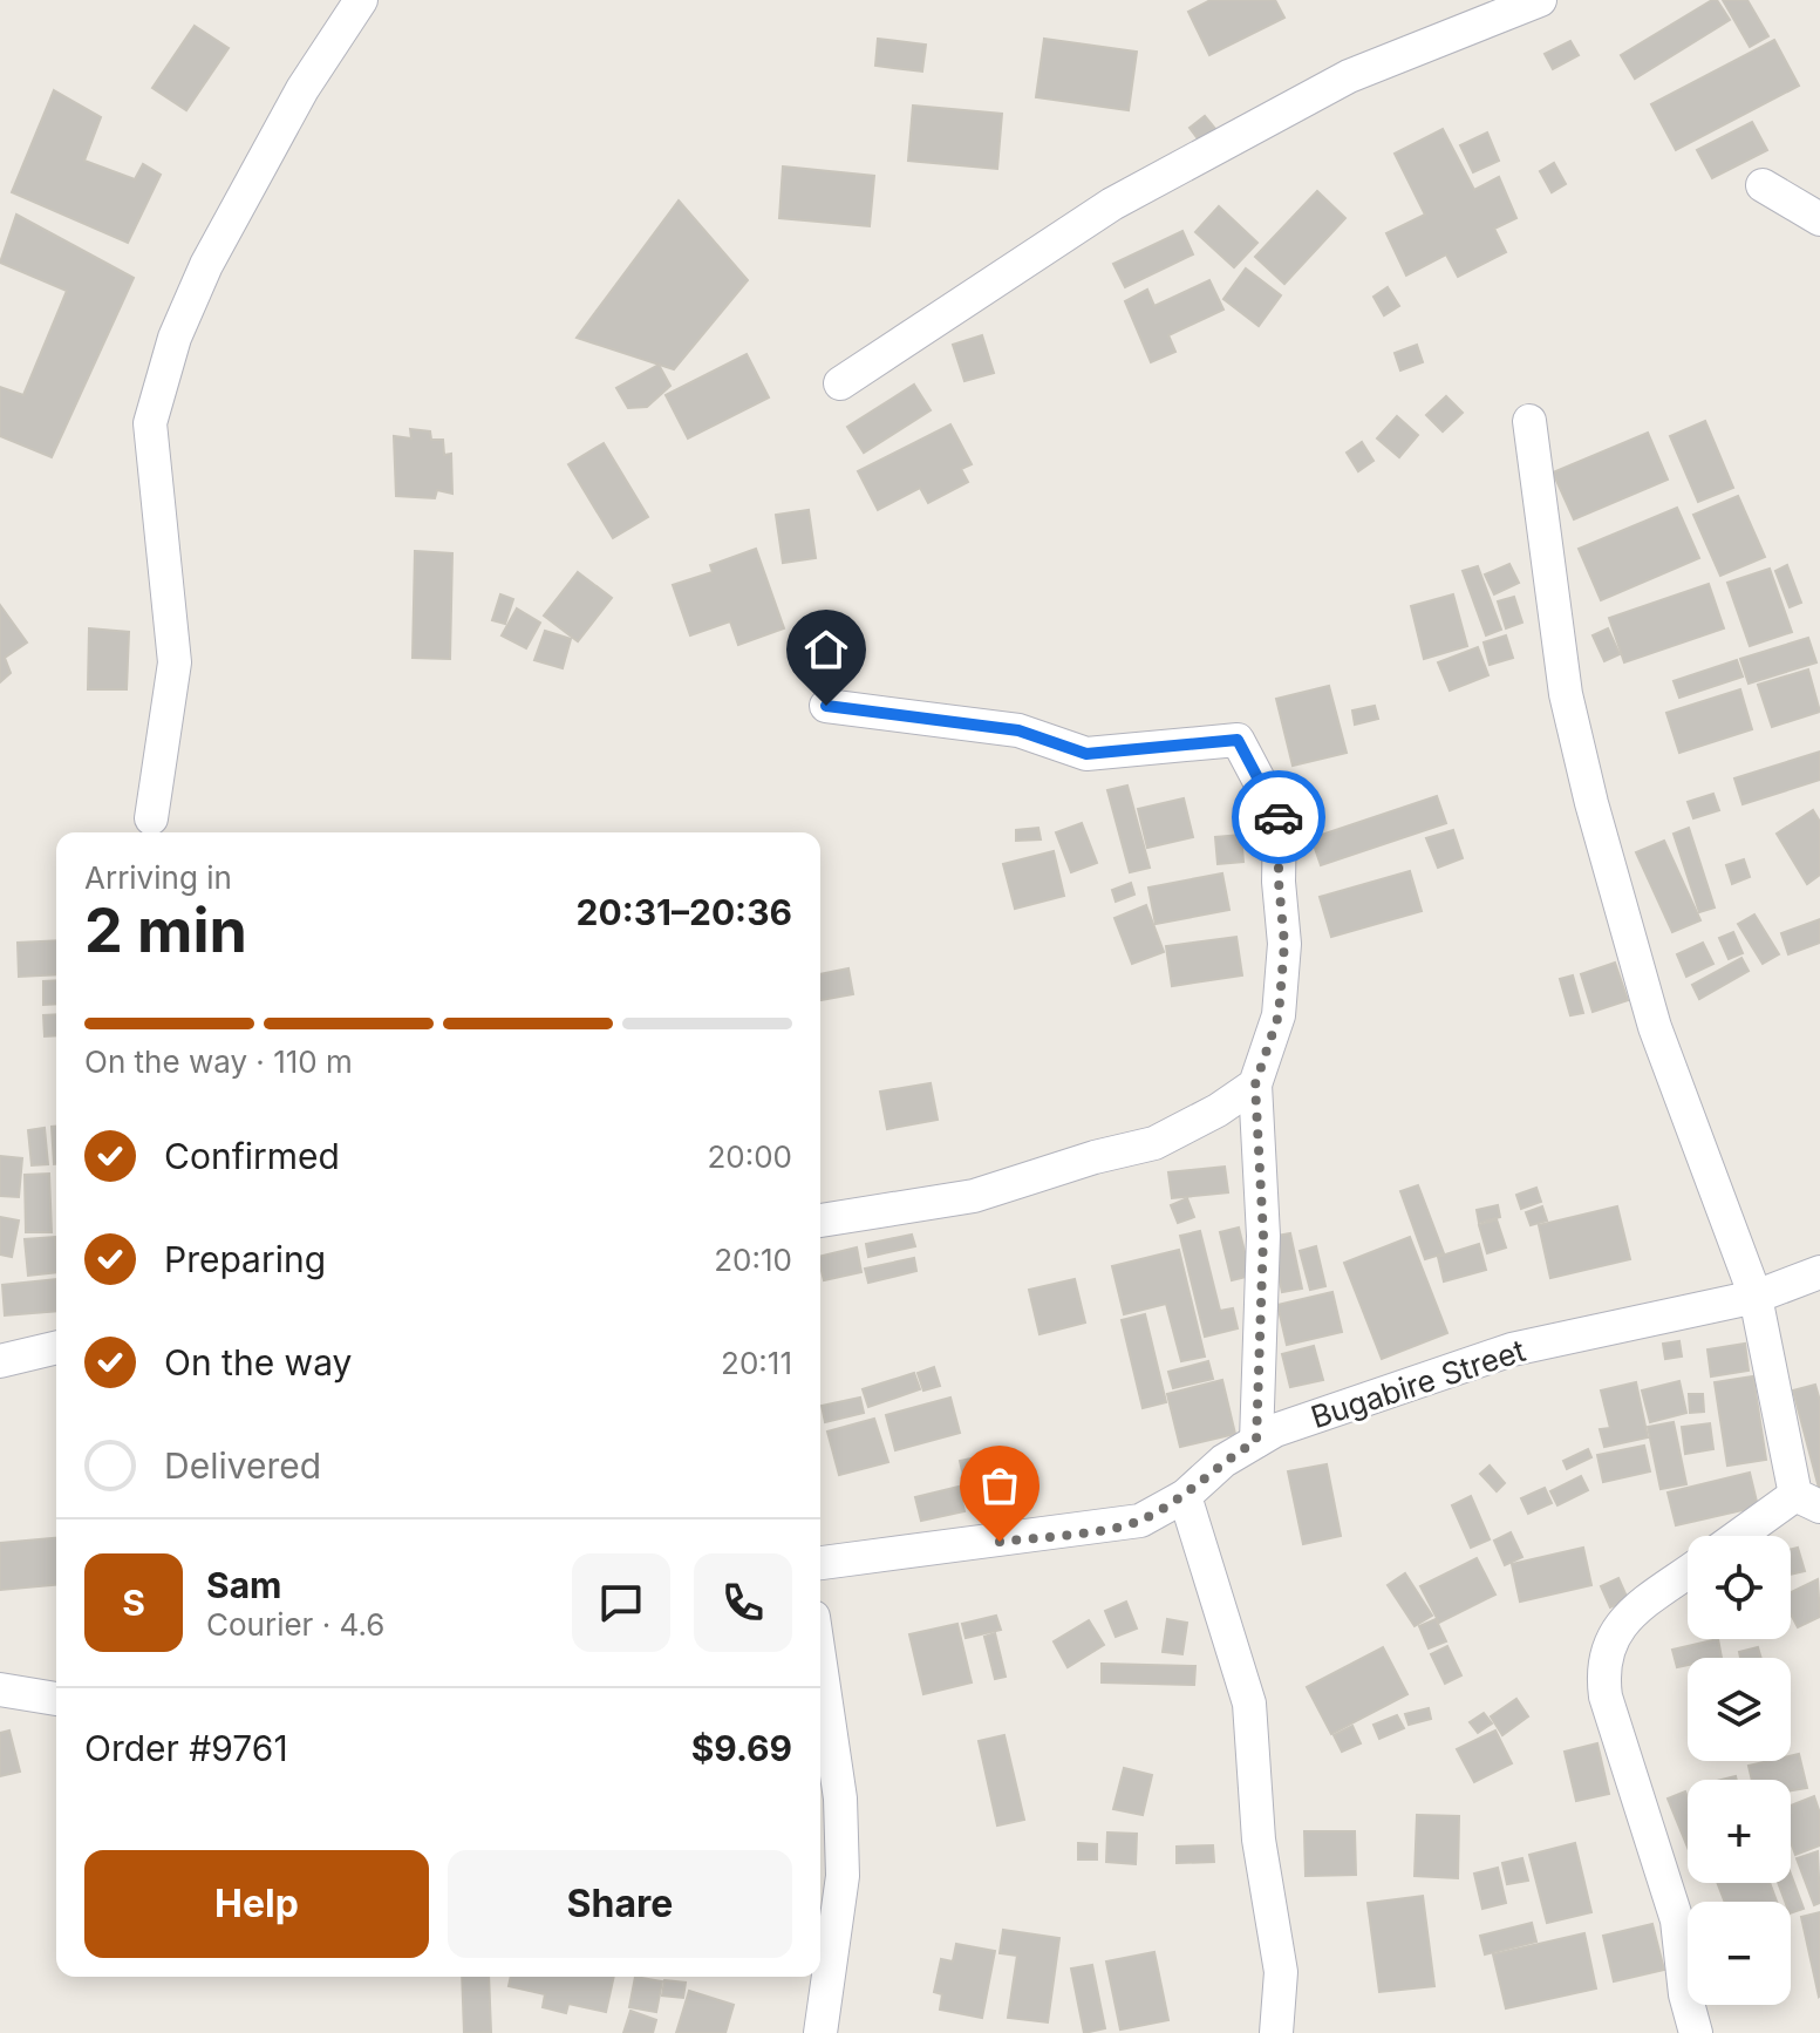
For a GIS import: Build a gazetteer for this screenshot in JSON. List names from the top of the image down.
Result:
{
  "streets": {
    "street": ["Bugabire Street"]
  },
  "page": {
    "heading": ["2 min", "Arriving in", "20:31–20:36"],
    "panel": [
      "Sam",
      "Courier · 4.6",
      "Order #9761",
      "$9.69"
    ],
    "bar": "On the way · 110 m",
    "list": [
      ["Confirmed", "20:00"],
      ["Preparing", "20:10"],
      ["On the way", "20:11"],
      "Delivered"
    ],
    "map_buttons": ["+", "−"],
    "round": "S",
    "buttons": ["Help", "Share"]
  }
}
